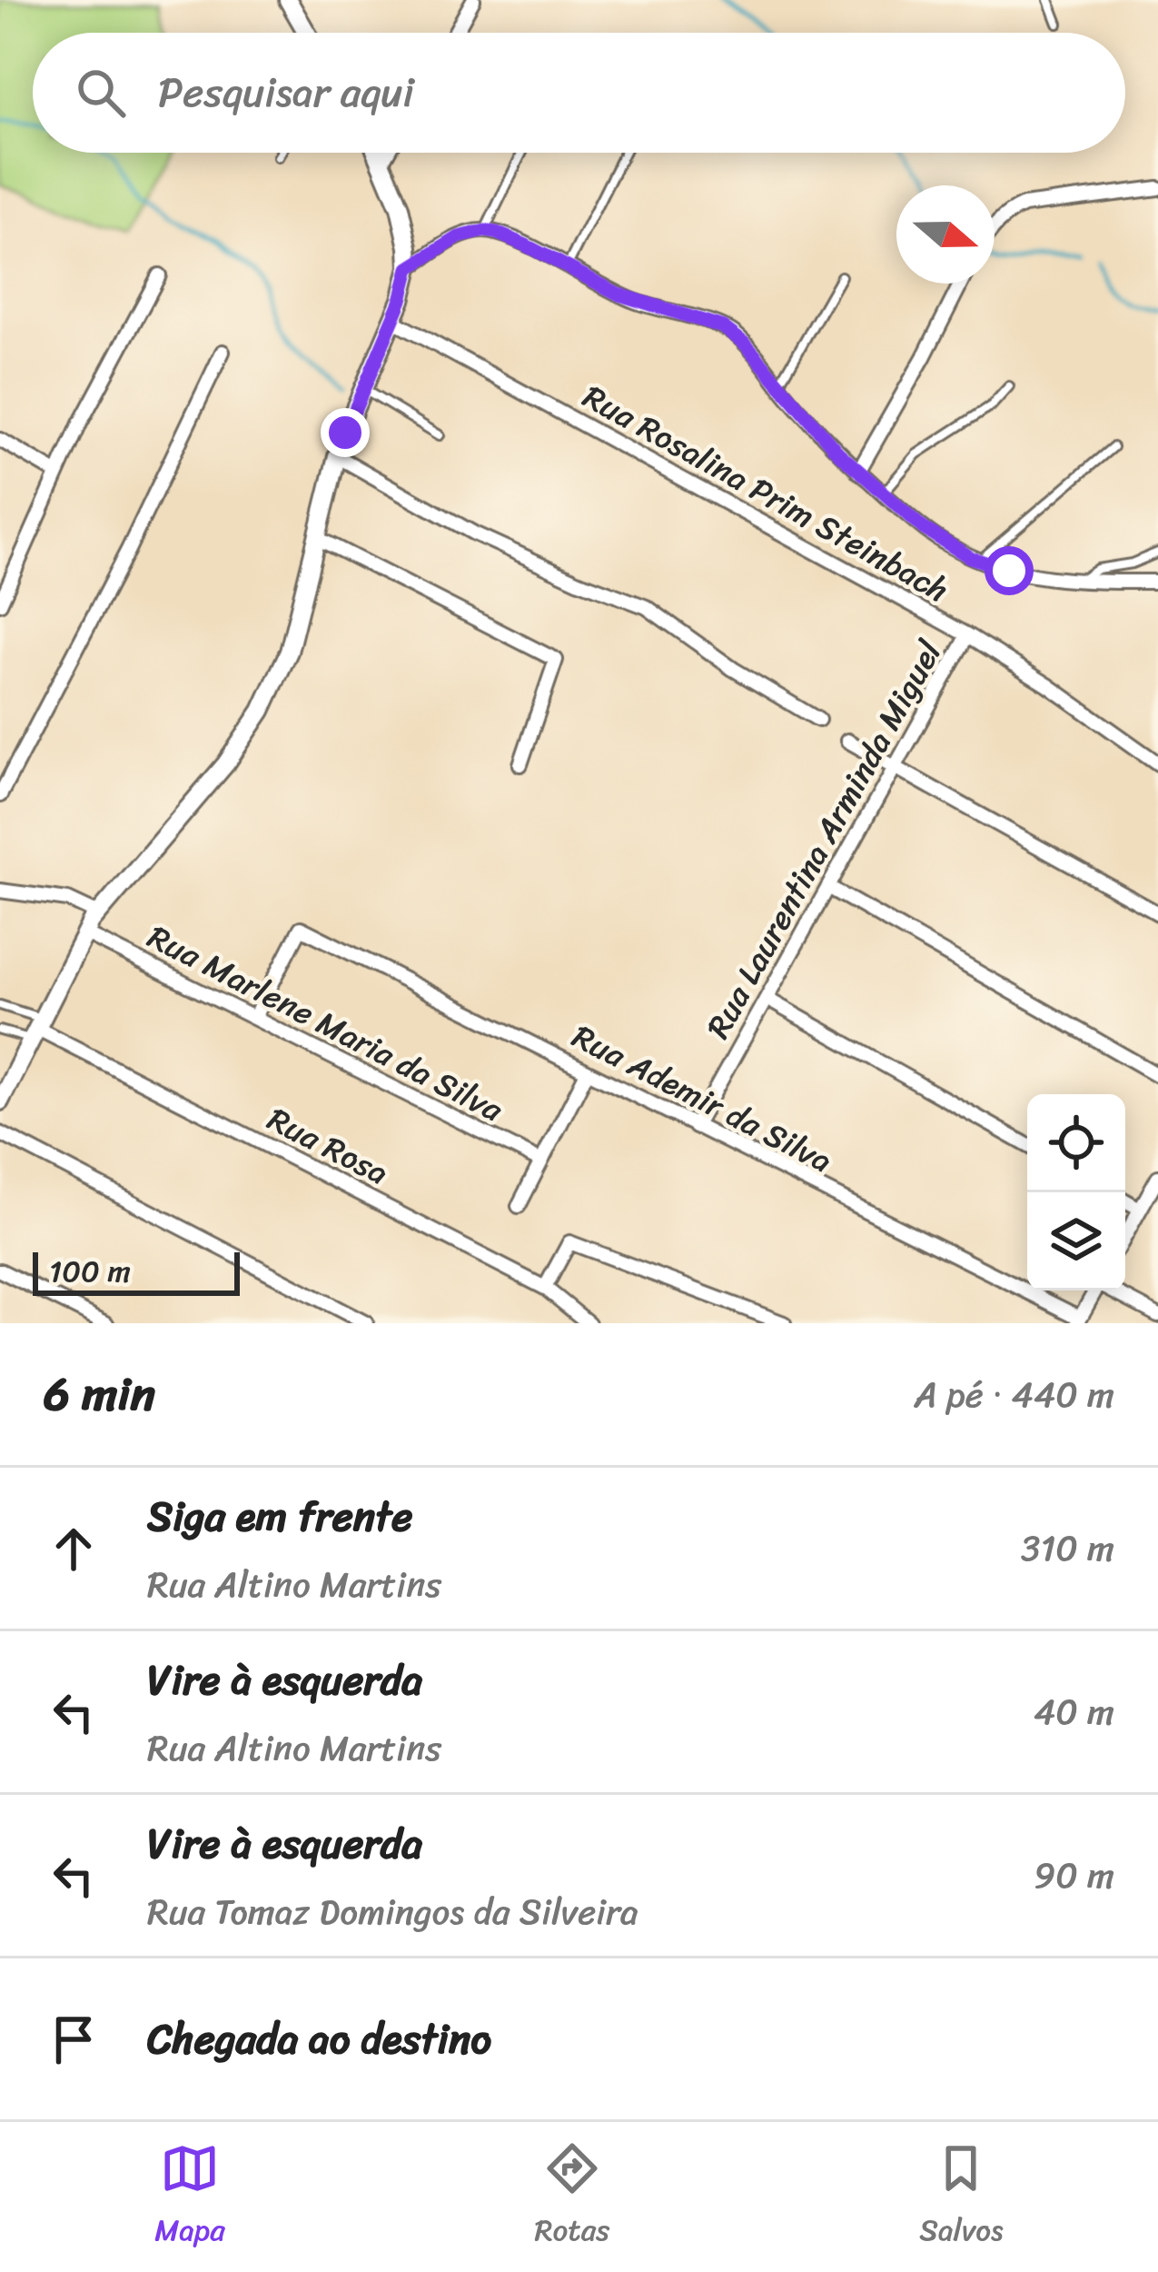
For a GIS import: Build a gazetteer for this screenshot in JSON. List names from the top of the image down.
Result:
{
  "streets": {
    "street": [
      "Rua Rosalina Prim Steinbach",
      "Rua Laurentina Arminda Miguel",
      "Rua Marlene Maria da Silva",
      "Rua Ademir da Silva",
      "Rua Rosa"
    ]
  },
  "crossings": [
    ["Rua Rosalina Prim Steinbach", "Rua Laurentina Arminda Miguel"],
    ["Rua Laurentina Arminda Miguel", "Rua Ademir da Silva"],
    ["Rua Marlene Maria da Silva", "Rua Ademir da Silva"]
  ],
  "scale_bar": "100 m",
  "north": "right",
  "page": {
    "search": "Pesquisar aqui",
    "scale": "100 m",
    "heading": ["6 min", "A pé · 440 m"],
    "list": [
      ["Siga em frente", "Rua Altino Martins", "310 m"],
      ["Vire à esquerda", "Rua Altino Martins", "40 m"],
      ["Vire à esquerda", "Rua Tomaz Domingos da Silveira", "90 m"],
      "Chegada ao destino"
    ],
    "nav": ["Mapa", "Rotas", "Salvos"]
  }
}
